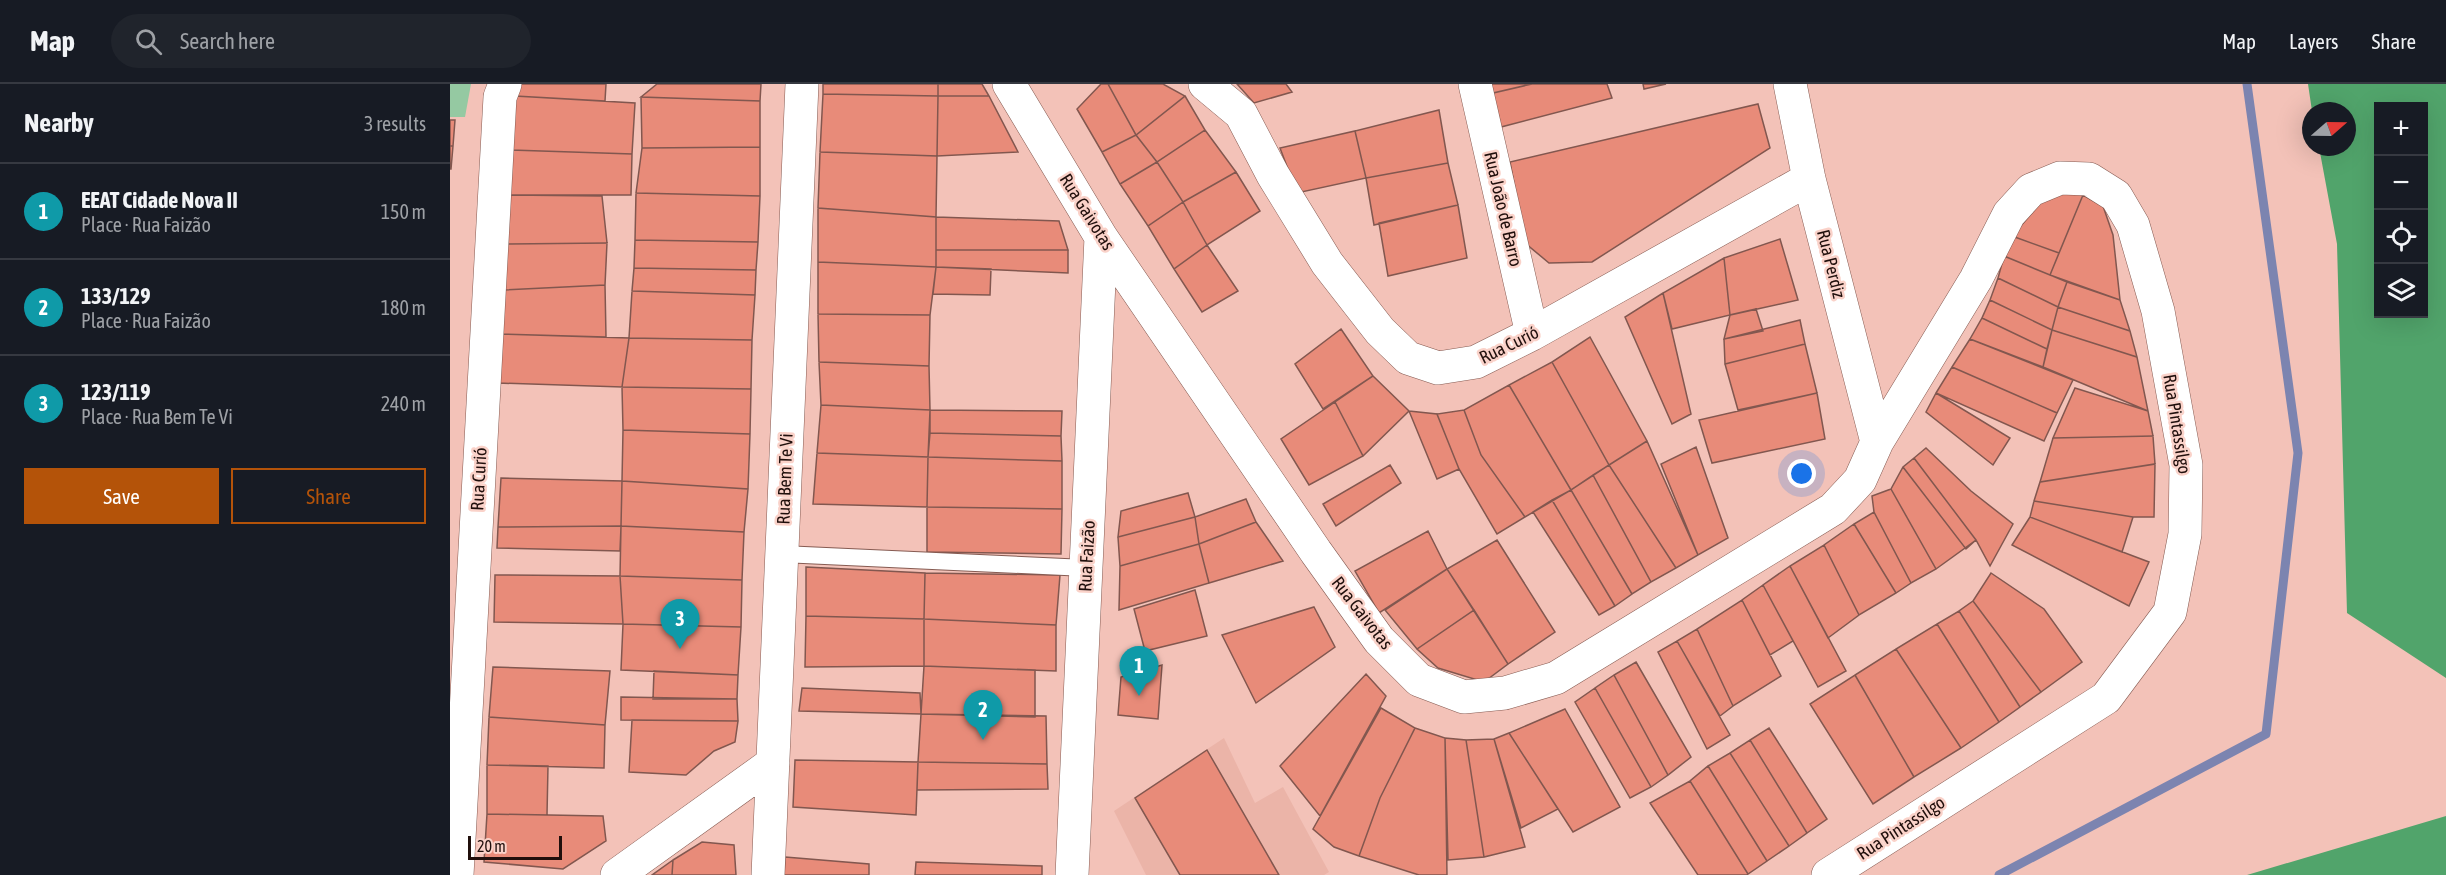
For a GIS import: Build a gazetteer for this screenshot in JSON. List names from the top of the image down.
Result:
{
  "streets": {
    "street": [
      "Rua João de Barro",
      "Rua Gaivotas",
      "Rua Perdiz",
      "Rua Curió",
      "Rua Pintassilgo",
      "Rua Bem Te Vi",
      "Rua Faizão"
    ]
  },
  "crossings": [
    ["Rua João de Barro", "Rua Curió"],
    ["Rua Gaivotas", "Rua Perdiz"],
    ["Rua Gaivotas", "Rua Pintassilgo"],
    ["Rua Gaivotas", "Rua Faizão"],
    ["Rua Perdiz", "Rua Curió"],
    ["Rua Perdiz", "Rua Pintassilgo"]
  ],
  "scale_bar": "20 m",
  "north": "right",
  "page": {
    "header": "Map",
    "search": "Search here",
    "nav": ["Map", "Layers", "Share"],
    "heading": ["Nearby", "3 results"],
    "map_buttons": ["+", "−"],
    "list": [
      {
        "mark": "1",
        "name": "EEAT Cidade Nova II",
        "note": "Place · Rua Faizão",
        "value": "150 m"
      },
      {
        "mark": "2",
        "name": "133/129",
        "note": "Place · Rua Faizão",
        "value": "180 m"
      },
      {
        "mark": "3",
        "name": "123/119",
        "note": "Place · Rua Bem Te Vi",
        "value": "240 m"
      }
    ],
    "buttons": ["Save", "Share"],
    "pins": ["3", "1", "2"],
    "scale": "20 m"
  }
}
